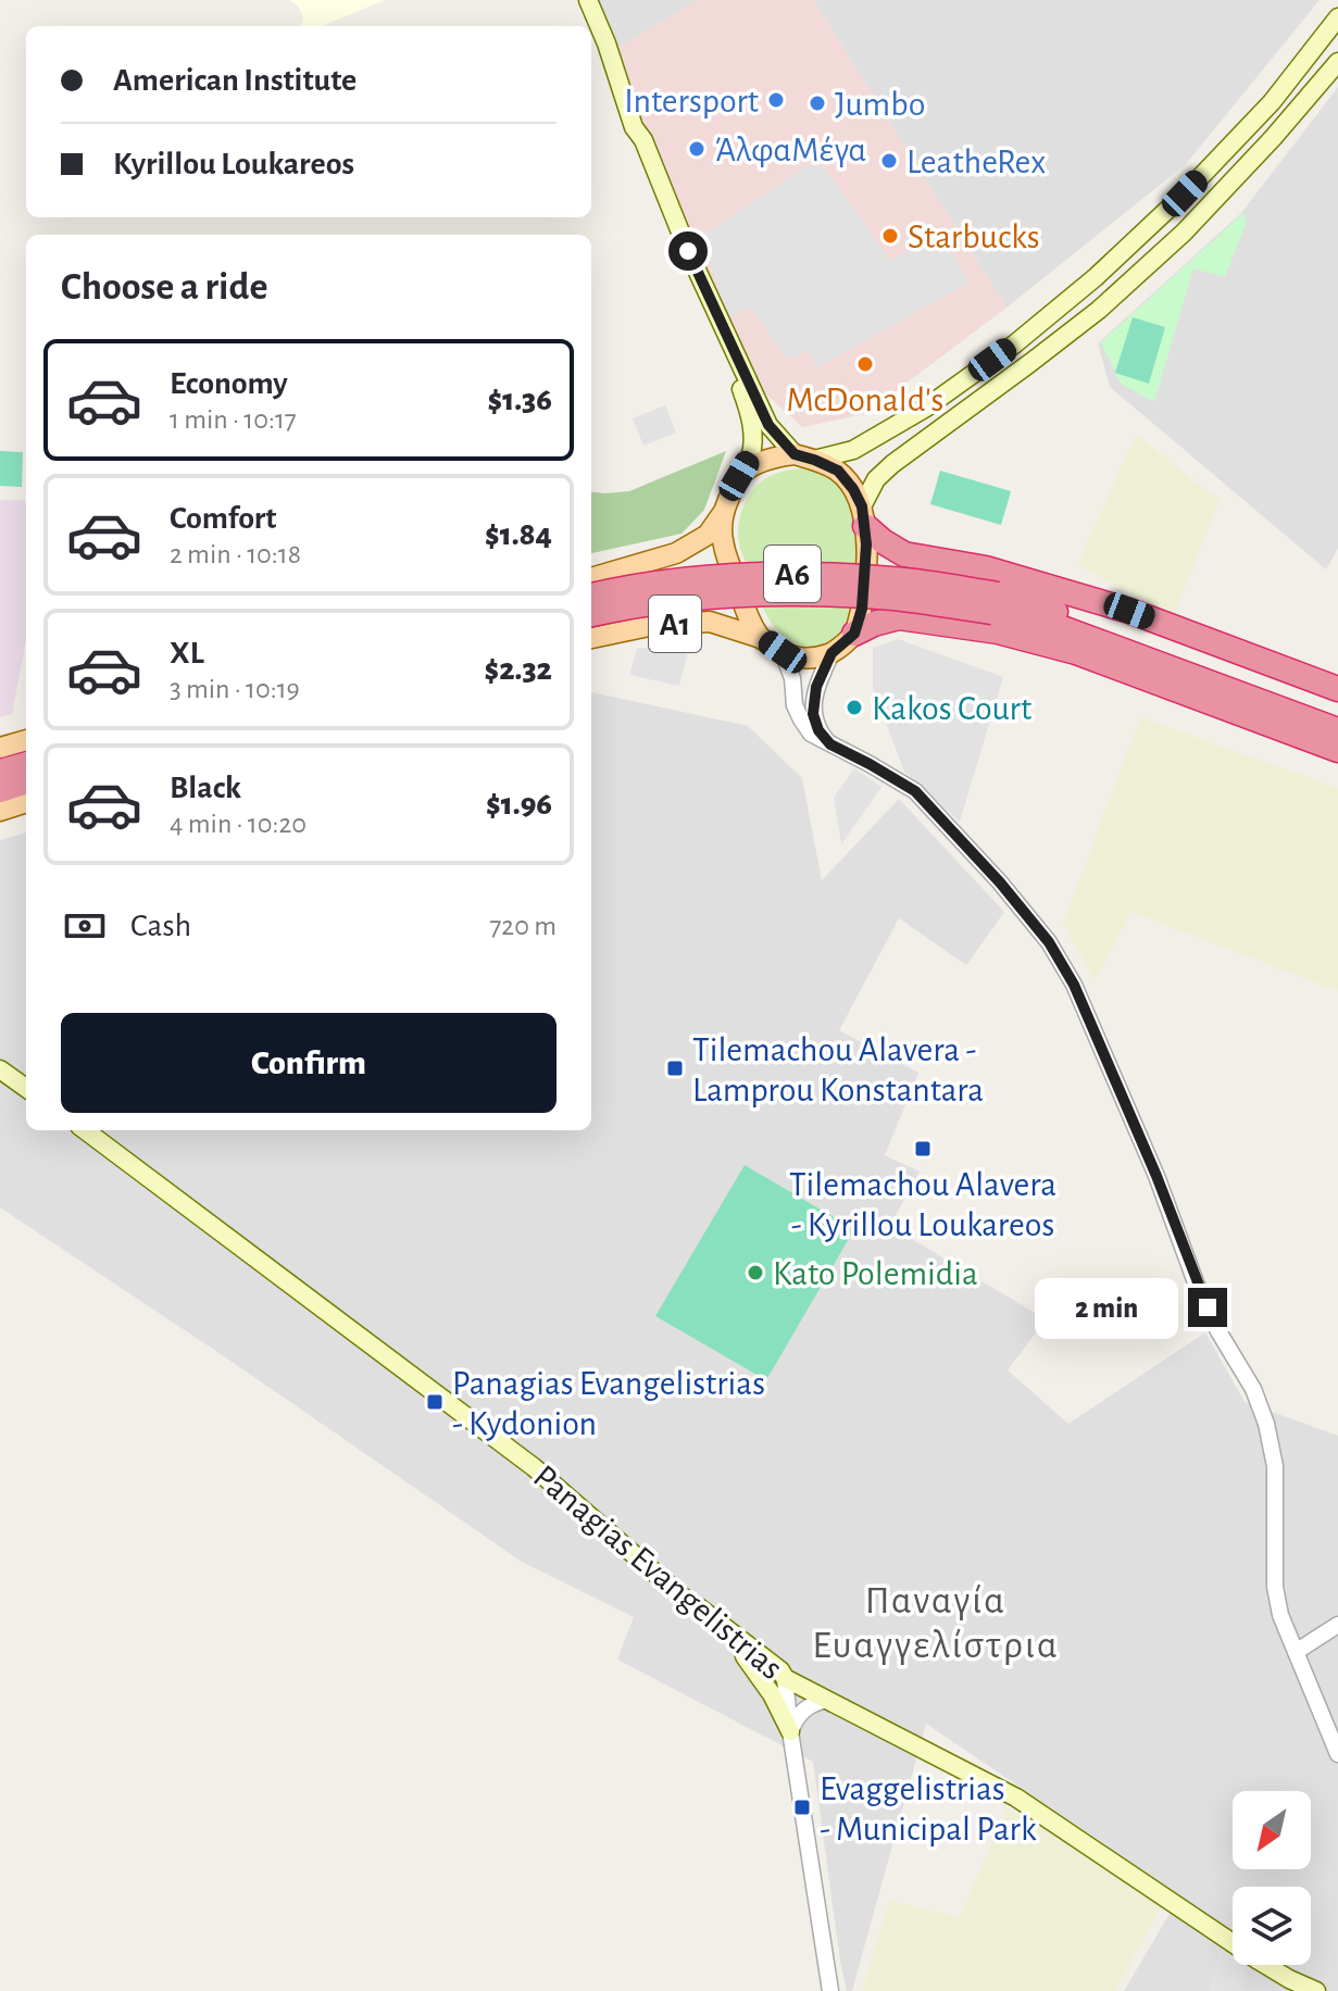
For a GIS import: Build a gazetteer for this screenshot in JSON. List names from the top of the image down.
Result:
{
  "streets": {
    "highway": ["A6"],
    "main road": ["A1", "Panagias Evangelistrias"]
  },
  "districts": ["Παναγία Ευαγγελίστρια"],
  "places": {
    "other": [
      "Intersport",
      "Jumbo",
      "ΆλφαΜέγα",
      "LeatheRex",
      "Starbucks",
      "McDonald's",
      "Kakos Court",
      "Kato Polemidia"
    ],
    "transit": [
      "Tilemachou Alavera - Lamprou Konstantara",
      "Tilemachou Alavera - Kyrillou Loukareos",
      "Panagias Evangelistrias - Kydonion",
      "Evaggelistrias - Municipal Park"
    ]
  },
  "north": "bottom left",
  "page": {
    "banner": ["American Institute", "Kyrillou Loukareos"],
    "heading": "Choose a ride",
    "list": [
      {
        "name": "Economy",
        "note": "1 min · 10:17",
        "value": "$1.36"
      },
      {
        "name": "Comfort",
        "note": "2 min · 10:18",
        "value": "$1.84"
      },
      {
        "name": "XL",
        "note": "3 min · 10:19",
        "value": "$2.32"
      },
      {
        "name": "Black",
        "note": "4 min · 10:20",
        "value": "$1.96"
      }
    ],
    "pay": ["Cash", "720 m"],
    "buttons": "Confirm",
    "bubble": "2 min"
  }
}
